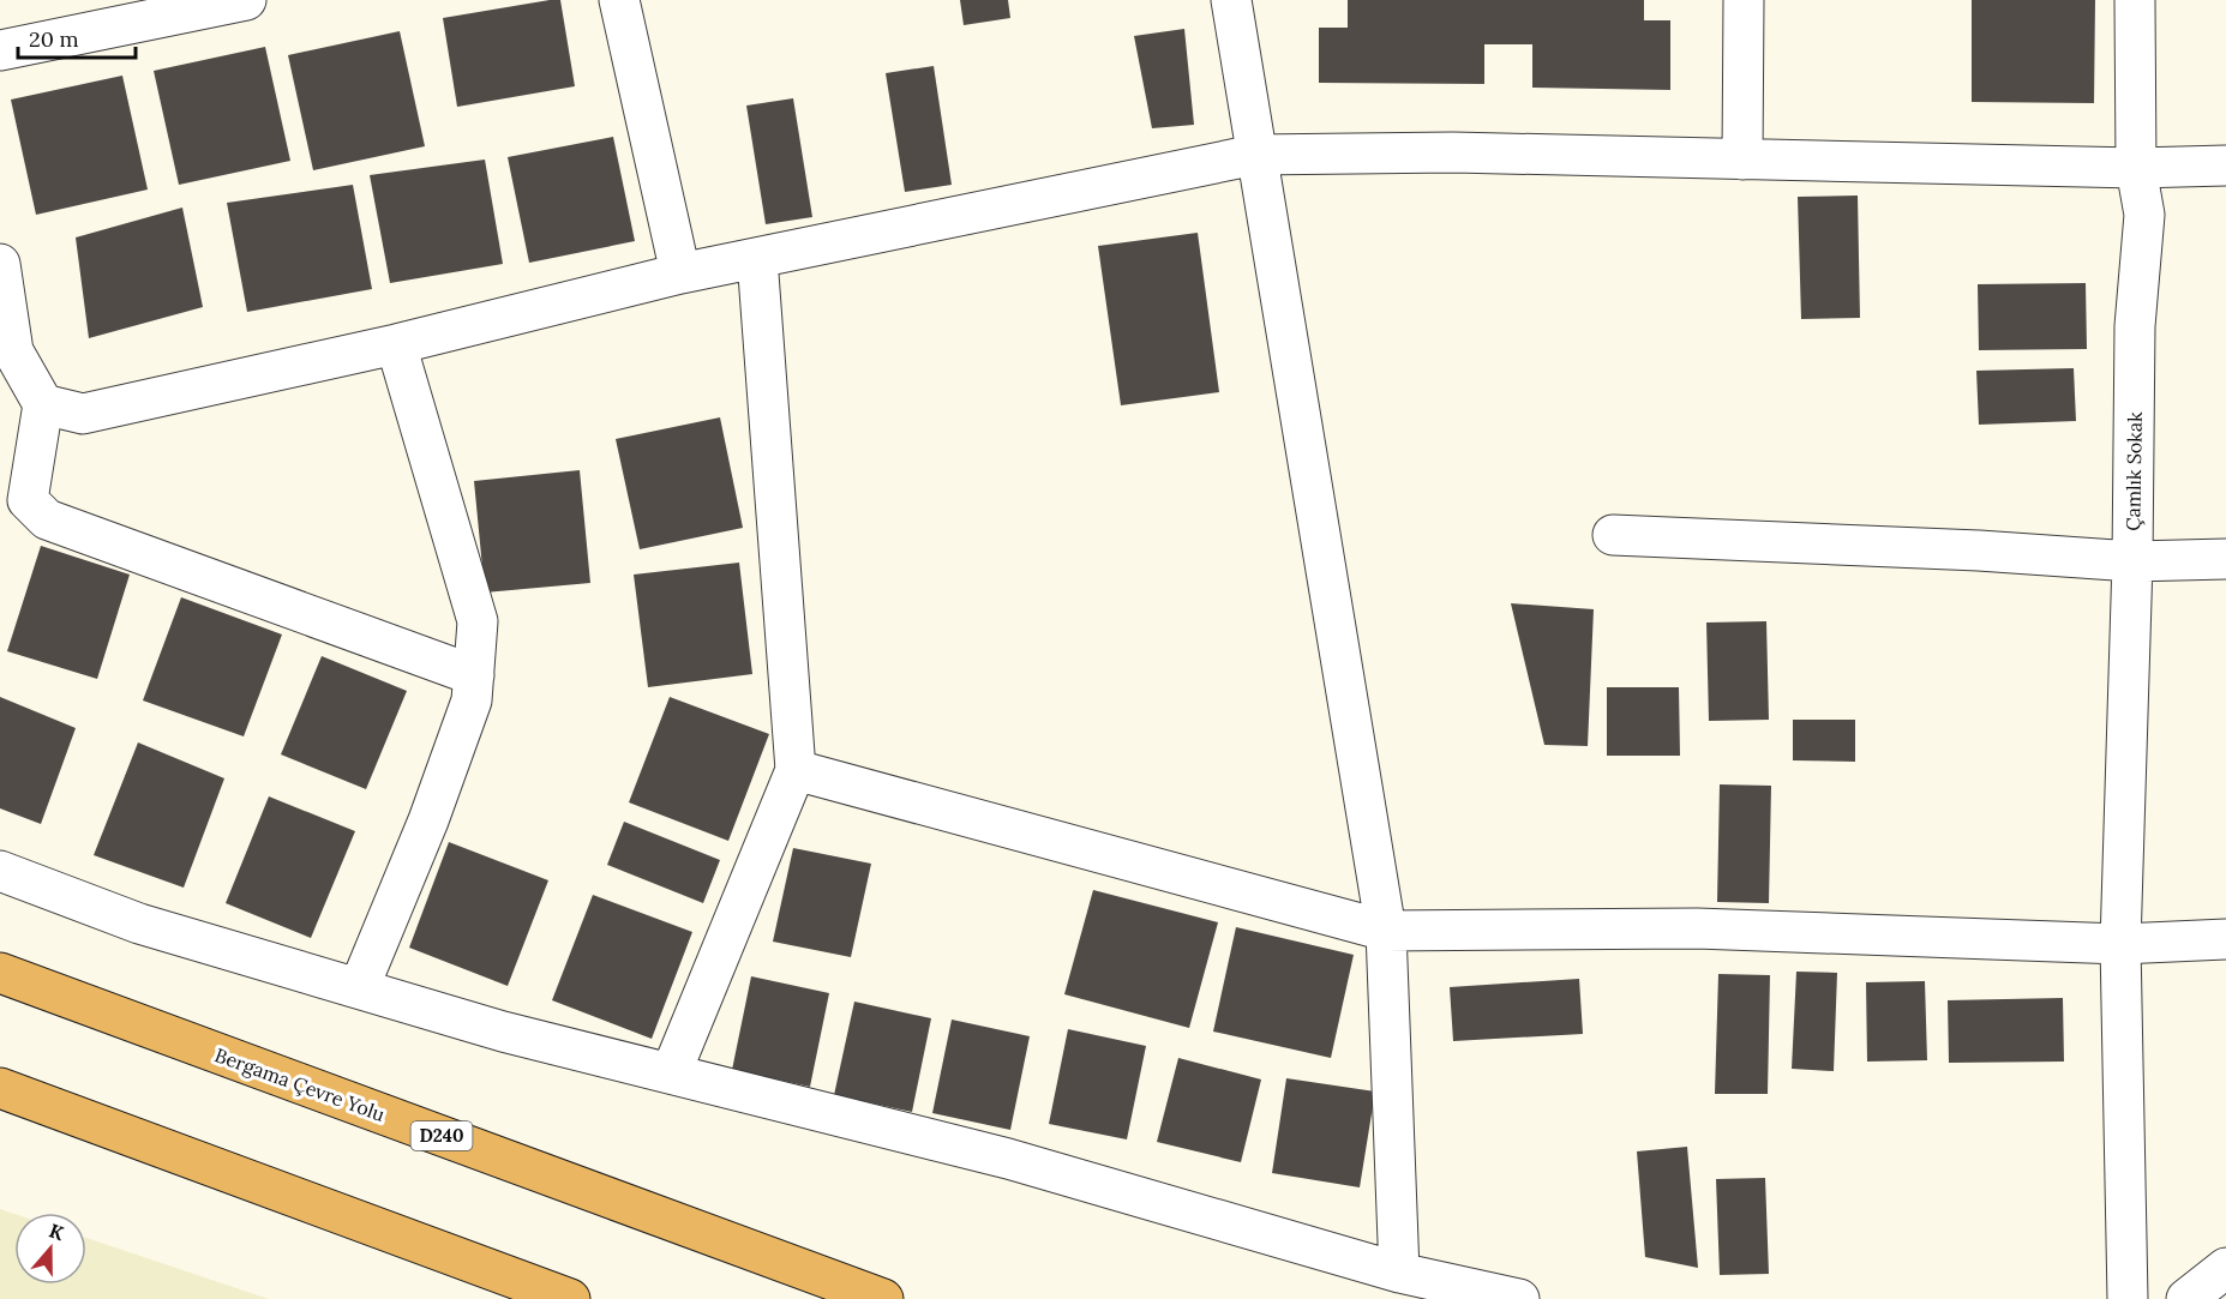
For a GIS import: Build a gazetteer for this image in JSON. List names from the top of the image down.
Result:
{
  "streets": {
    "highway": ["Bergama Çevre Yolu", "D240"],
    "street": ["Çamlık Sokak"]
  },
  "scale_bar": "20 m",
  "north": "top"
}
